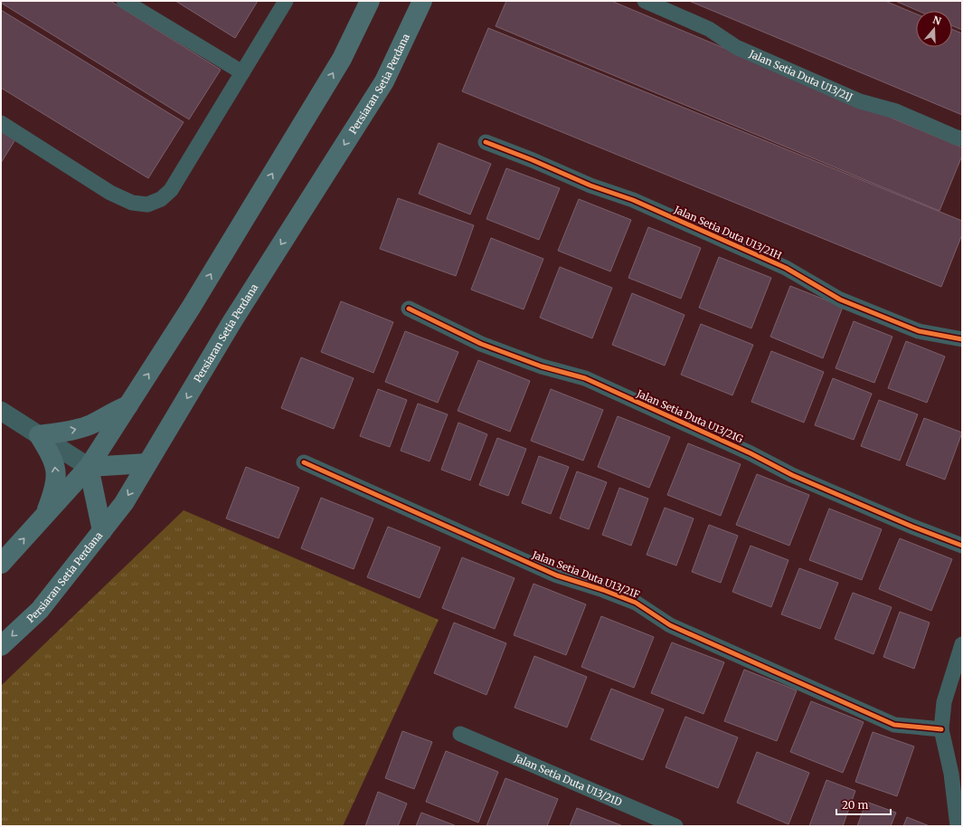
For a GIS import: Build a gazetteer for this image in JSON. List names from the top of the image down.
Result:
{
  "streets": {
    "main road": ["Persiaran Setia Perdana"],
    "street": [
      "Jalan Setia Duta U13/21J",
      "Jalan Setia Duta U13/21H",
      "Jalan Setia Duta U13/21G",
      "Jalan Setia Duta U13/21F",
      "Jalan Setia Duta U13/21D"
    ]
  },
  "scale_bar": "20 m",
  "north": "top"
}
